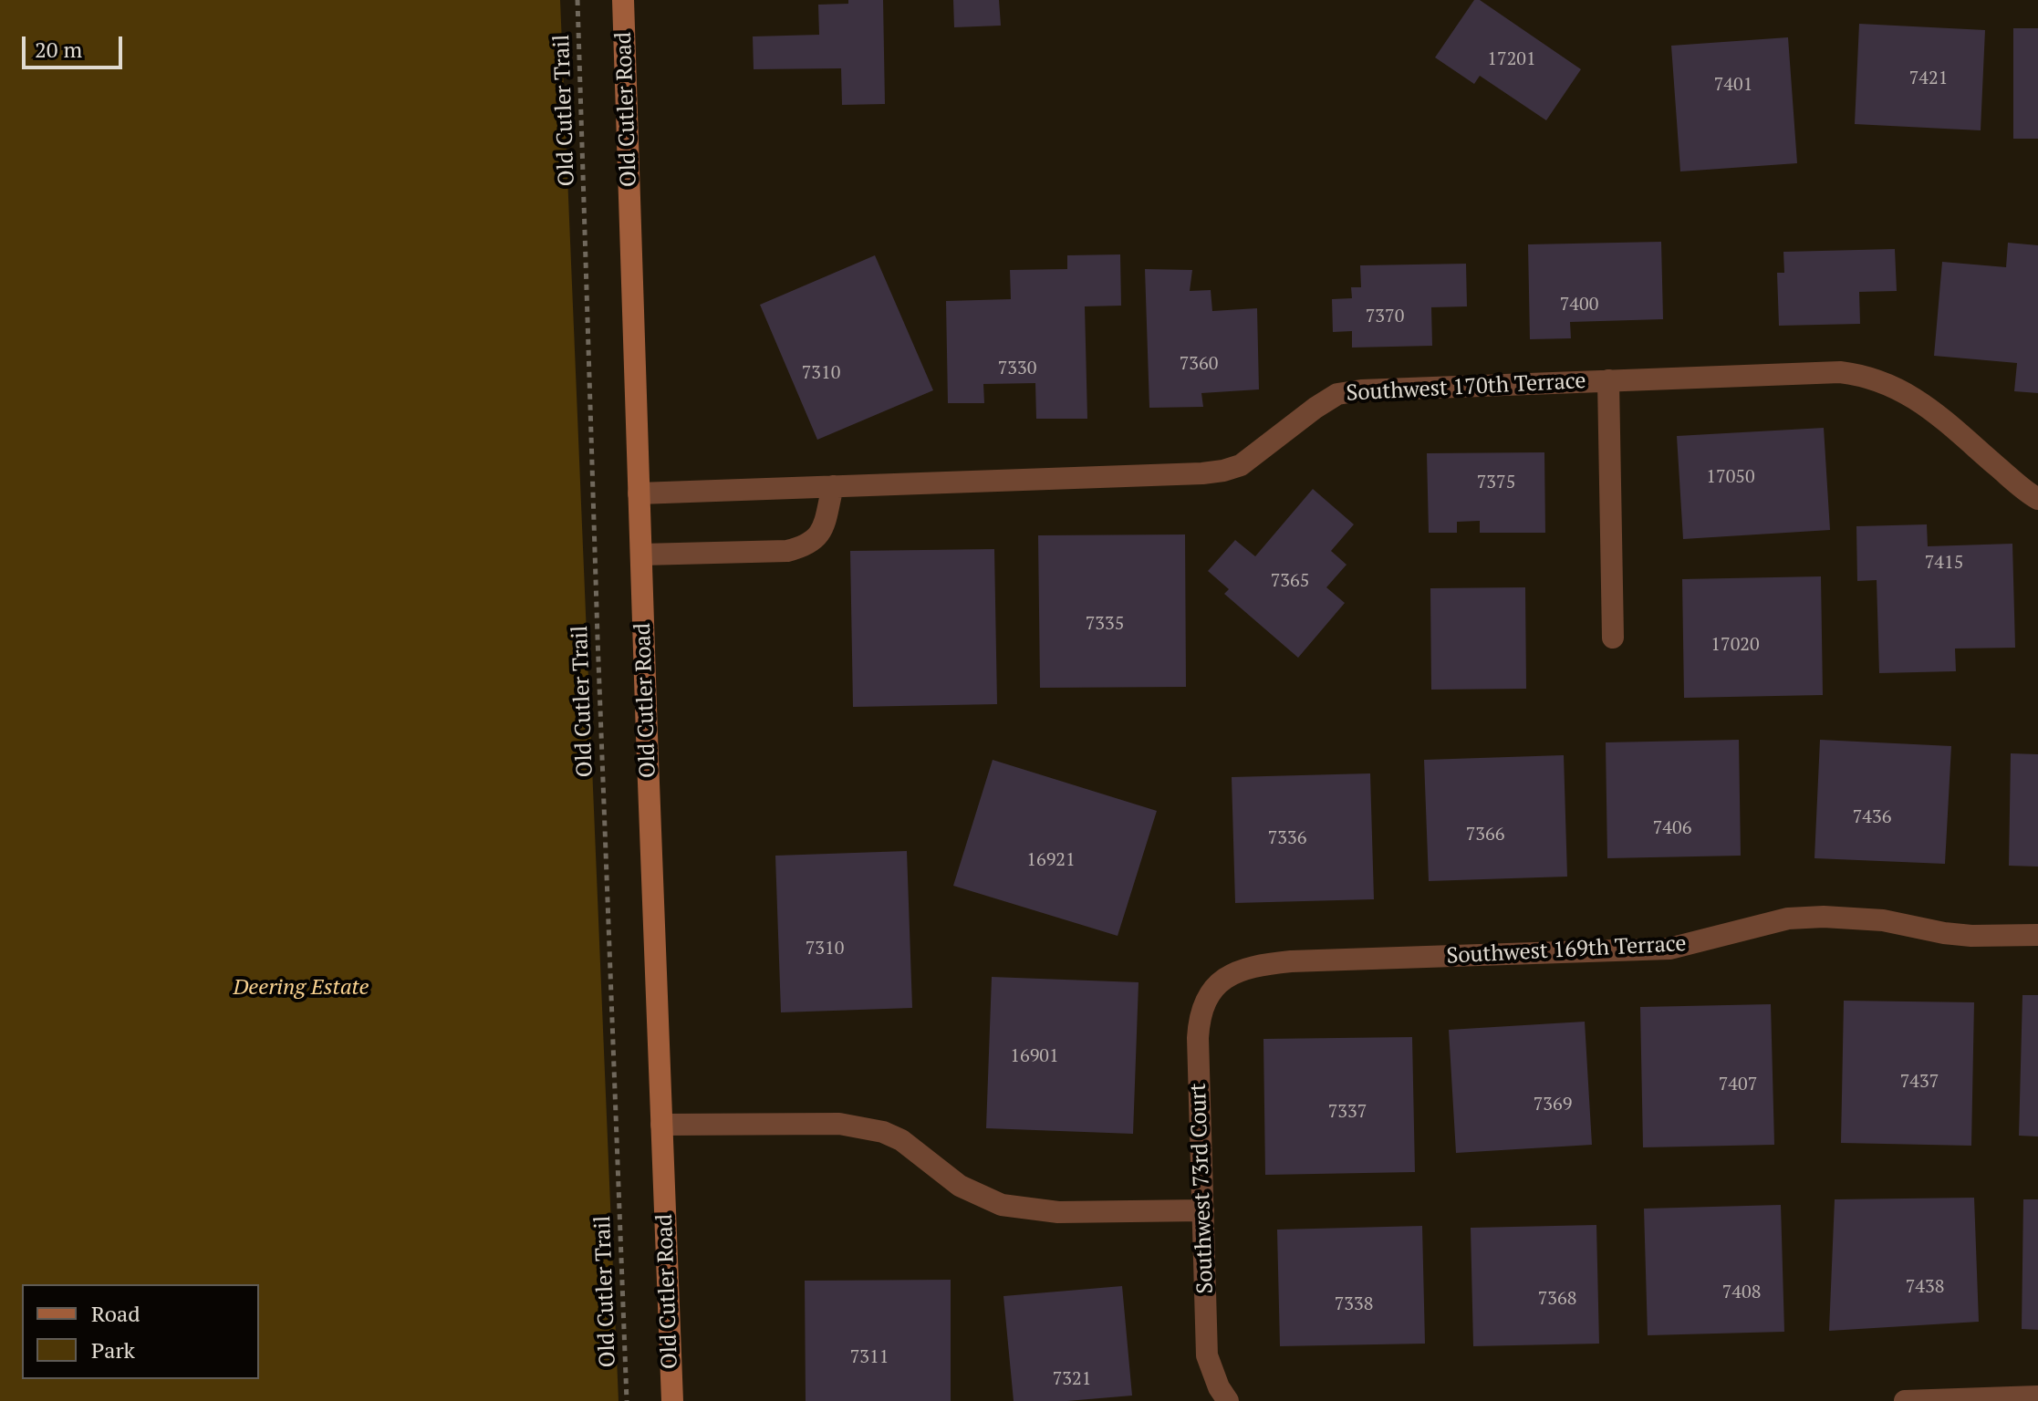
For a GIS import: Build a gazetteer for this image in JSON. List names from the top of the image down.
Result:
{
  "streets": {
    "main road": ["Old Cutler Road"],
    "street": ["Southwest 170th Terrace", "Southwest 169th Terrace", "Southwest 73rd Court"],
    "path": ["Old Cutler Trail"]
  },
  "crossings": [
    ["Old Cutler Road", "Southwest 170th Terrace"],
    ["Southwest 169th Terrace", "Southwest 73rd Court"]
  ],
  "parks": ["Deering Estate"],
  "house_numbers": [
    "17201",
    "7421",
    "7401",
    "7400",
    "7370",
    "7360",
    "7330",
    "7310",
    "17050",
    "7375",
    "7415",
    "7365",
    "7335",
    "17020",
    "7436",
    "7406",
    "7366",
    "7336",
    "16921",
    "7310",
    "16901",
    "7437",
    "7407",
    "7369",
    "7337",
    "7438",
    "7408",
    "7368",
    "7338",
    "7311",
    "7321"
  ],
  "legend": ["Road", "Park"],
  "scale_bar": "20 m"
}
